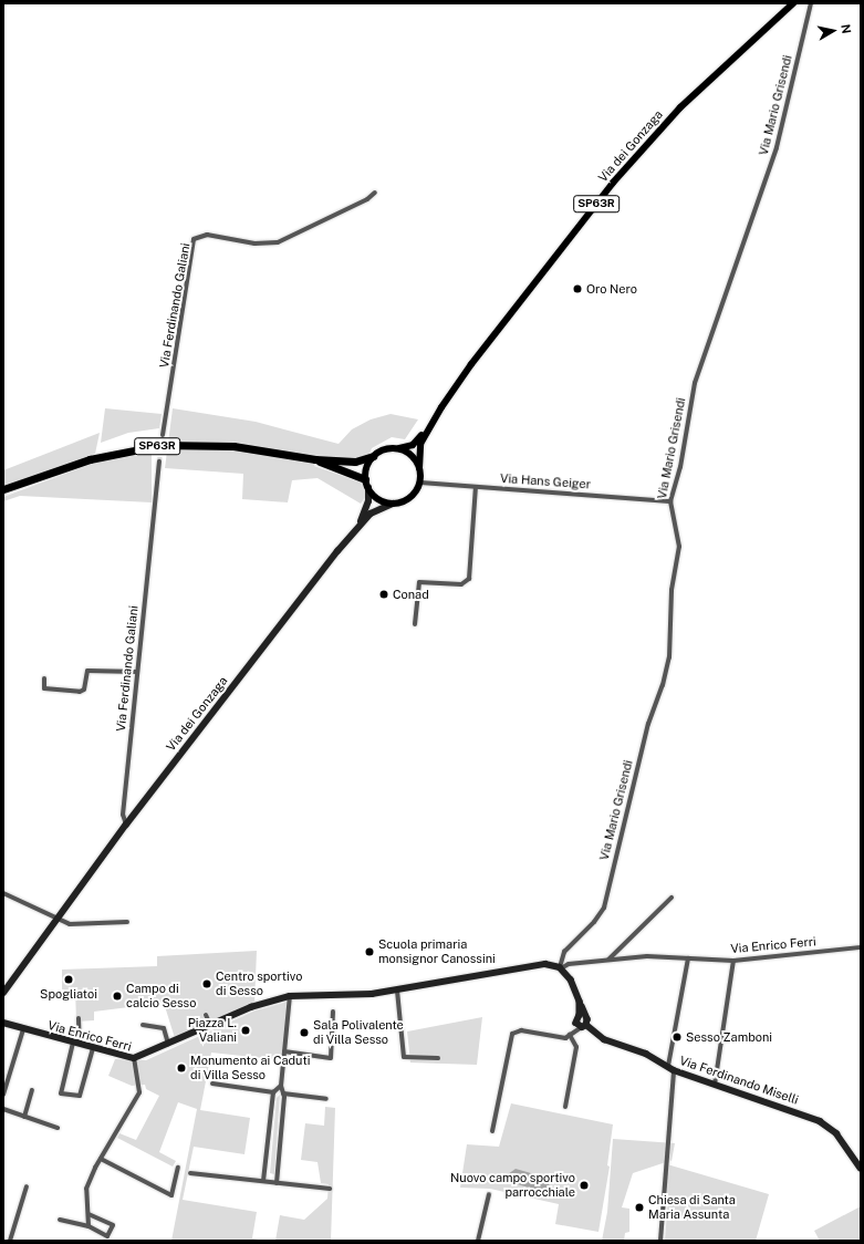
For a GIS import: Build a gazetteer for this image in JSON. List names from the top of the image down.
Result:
{
  "streets": {
    "highway": ["SP63R"],
    "main road": ["Via dei Gonzaga"],
    "street": [
      "Via Mario Grisendi",
      "Via Ferdinando Galiani",
      "Via Hans Geiger",
      "Via Enrico Ferri",
      "Via Ferdinando Miselli"
    ]
  },
  "crossings": [
    ["Via Mario Grisendi", "Via Hans Geiger"],
    ["Via Mario Grisendi", "Via Enrico Ferri"],
    ["Via dei Gonzaga", "SP63R"],
    ["Via dei Gonzaga", "Via Ferdinando Galiani"],
    ["Via dei Gonzaga", "Via Hans Geiger"],
    ["SP63R", "Via Hans Geiger"]
  ],
  "places": [
    "Oro Nero",
    "Conad",
    "Scuola primaria monsignor Canossini",
    "Spogliatoi",
    "Centro sportivo di Sesso",
    "Campo di calcio Sesso",
    "Piazza L. Valiani",
    "Sala Polivalente di Villa Sesso",
    "Sesso Zamboni",
    "Monumento ai Caduti di Villa Sesso",
    "Nuovo campo sportivo parrocchiale",
    "Chiesa di Santa Maria Assunta"
  ],
  "north": "right"
}
